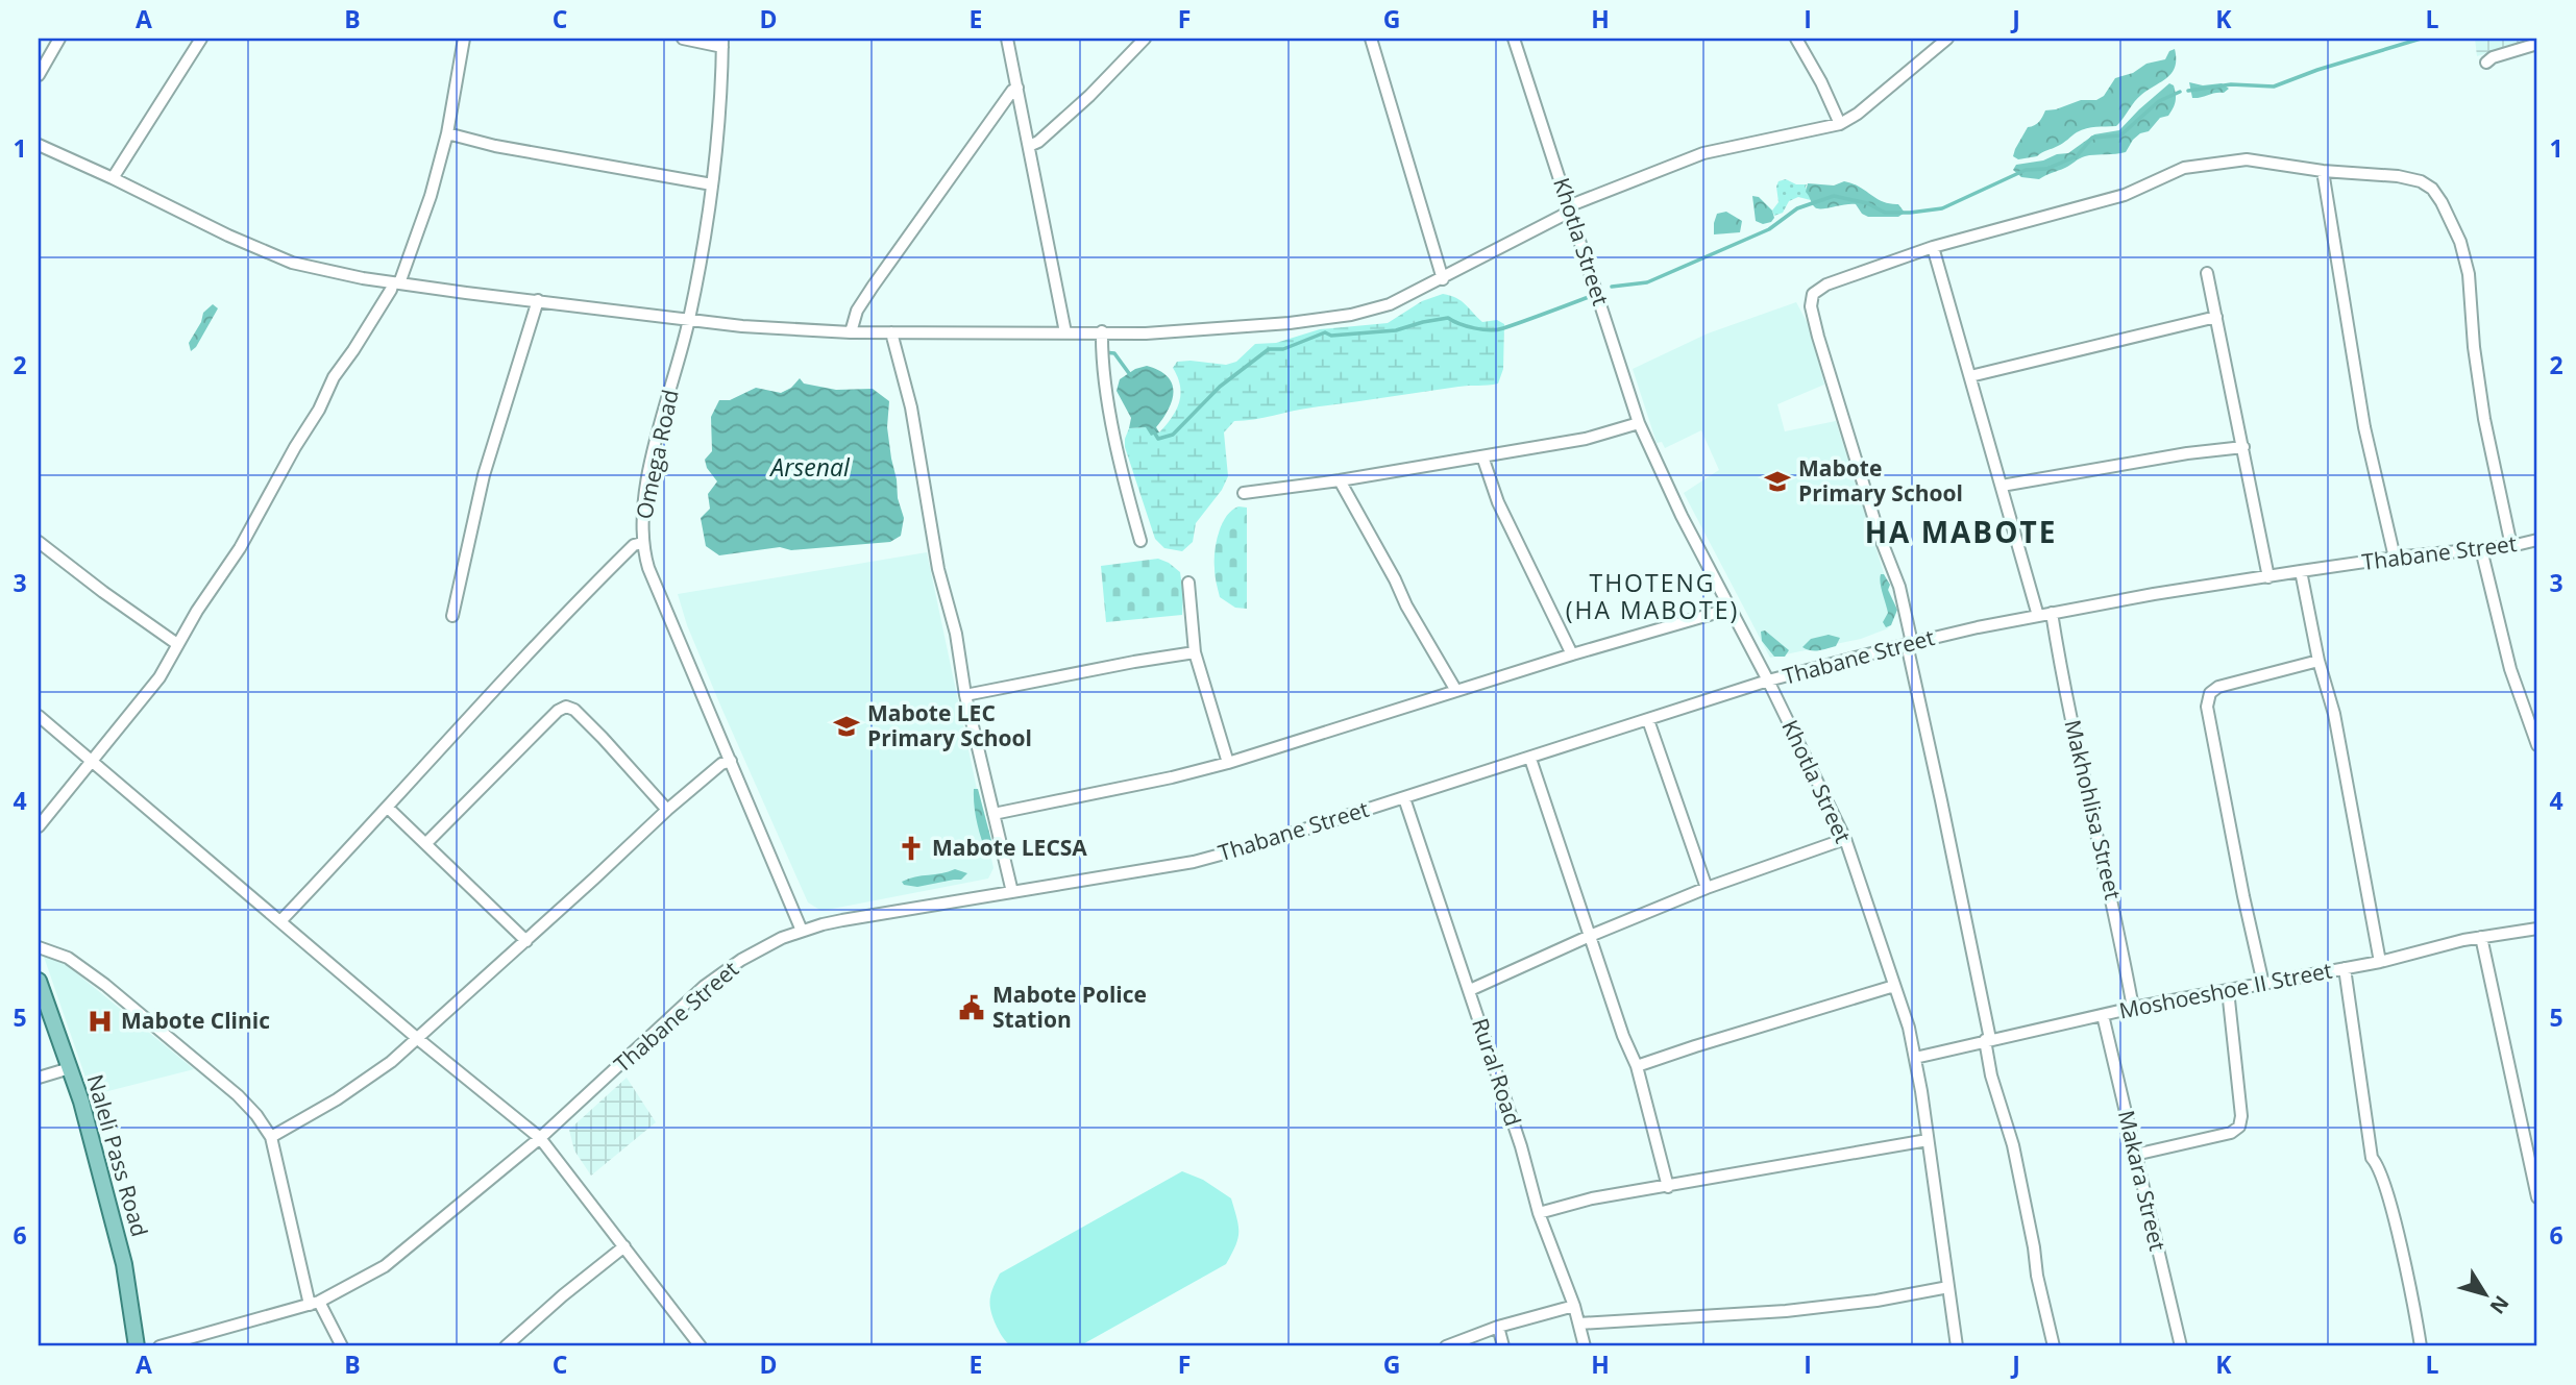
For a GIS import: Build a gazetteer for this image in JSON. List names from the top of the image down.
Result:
{
  "streets": {
    "main road": ["Naleli Pass Road"],
    "street": [
      "Khotla Street",
      "Omega Road",
      "Thabane Street",
      "Makhohlisa Street",
      "Moshoeshoe II Street",
      "Rural Road",
      "Makara Street"
    ]
  },
  "crossings": [
    ["Khotla Street", "Thabane Street"],
    ["Khotla Street", "Moshoeshoe II Street"],
    ["Omega Road", "Thabane Street"],
    ["Thabane Street", "Makhohlisa Street"],
    ["Thabane Street", "Rural Road"],
    ["Makhohlisa Street", "Moshoeshoe II Street"],
    ["Moshoeshoe II Street", "Makara Street"]
  ],
  "districts": ["HA MABOTE", "THOTENG (HA MABOTE)"],
  "water": ["Arsenal"],
  "places": {
    "school or university": ["Mabote Primary School", "Mabote LEC Primary School"],
    "church": ["Mabote LECSA"],
    "public building": ["Mabote Police Station"],
    "hospital": ["Mabote Clinic"]
  },
  "north": "bottom right",
  "grid": {
    "columns": [
      "A",
      "B",
      "C",
      "D",
      "E",
      "F",
      "G",
      "H",
      "I",
      "J",
      "K",
      "L"
    ],
    "rows": [
      "1",
      "2",
      "3",
      "4",
      "5",
      "6"
    ]
  }
}
